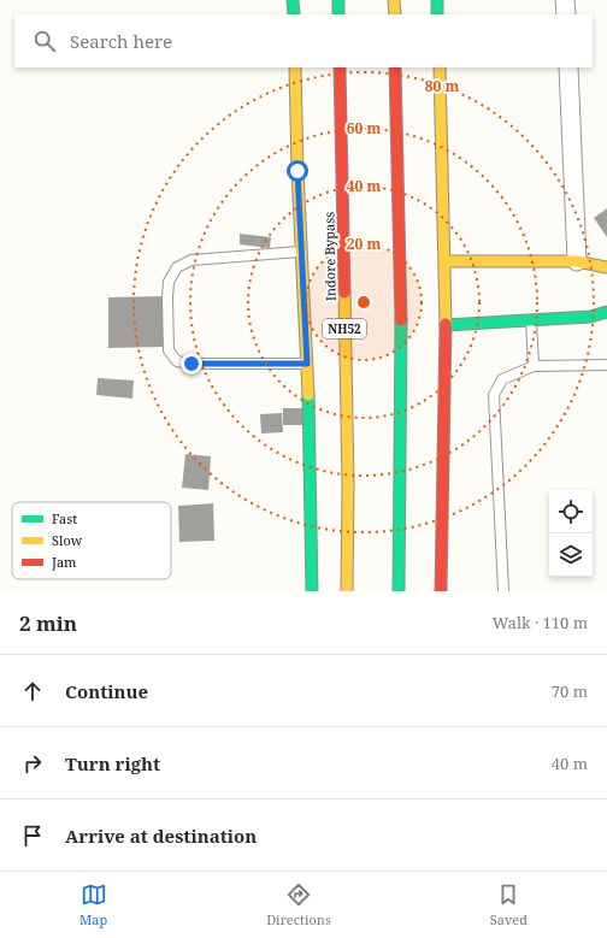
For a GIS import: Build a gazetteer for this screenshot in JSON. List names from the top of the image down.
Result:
{
  "streets": {
    "main road": ["Indore Bypass", "NH52"]
  },
  "legend": ["Fast", "Slow", "Jam"],
  "page": {
    "search": "Search here",
    "heading": ["2 min", "Walk · 110 m"],
    "list": [
      ["Continue", "70 m"],
      ["Turn right", "40 m"],
      "Arrive at destination"
    ],
    "nav": ["Map", "Directions", "Saved"]
  },
  "rings": [
    "80 m",
    "60 m",
    "40 m",
    "20 m"
  ]
}
